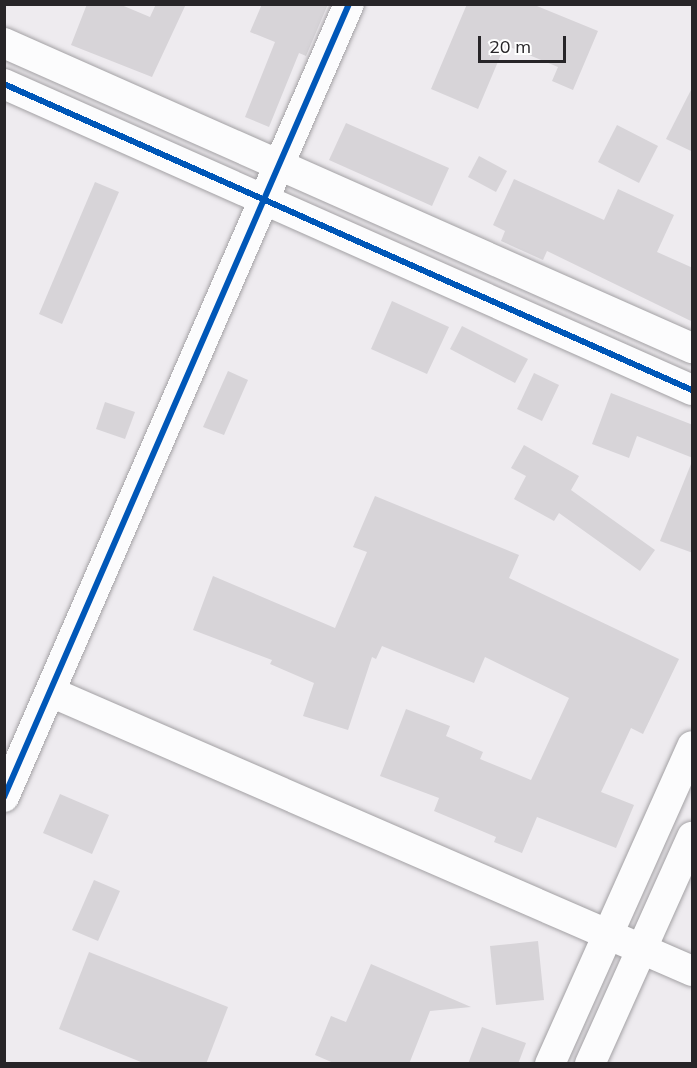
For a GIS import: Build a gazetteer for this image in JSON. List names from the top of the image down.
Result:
{
  "scale_bar": "20 m"
}
